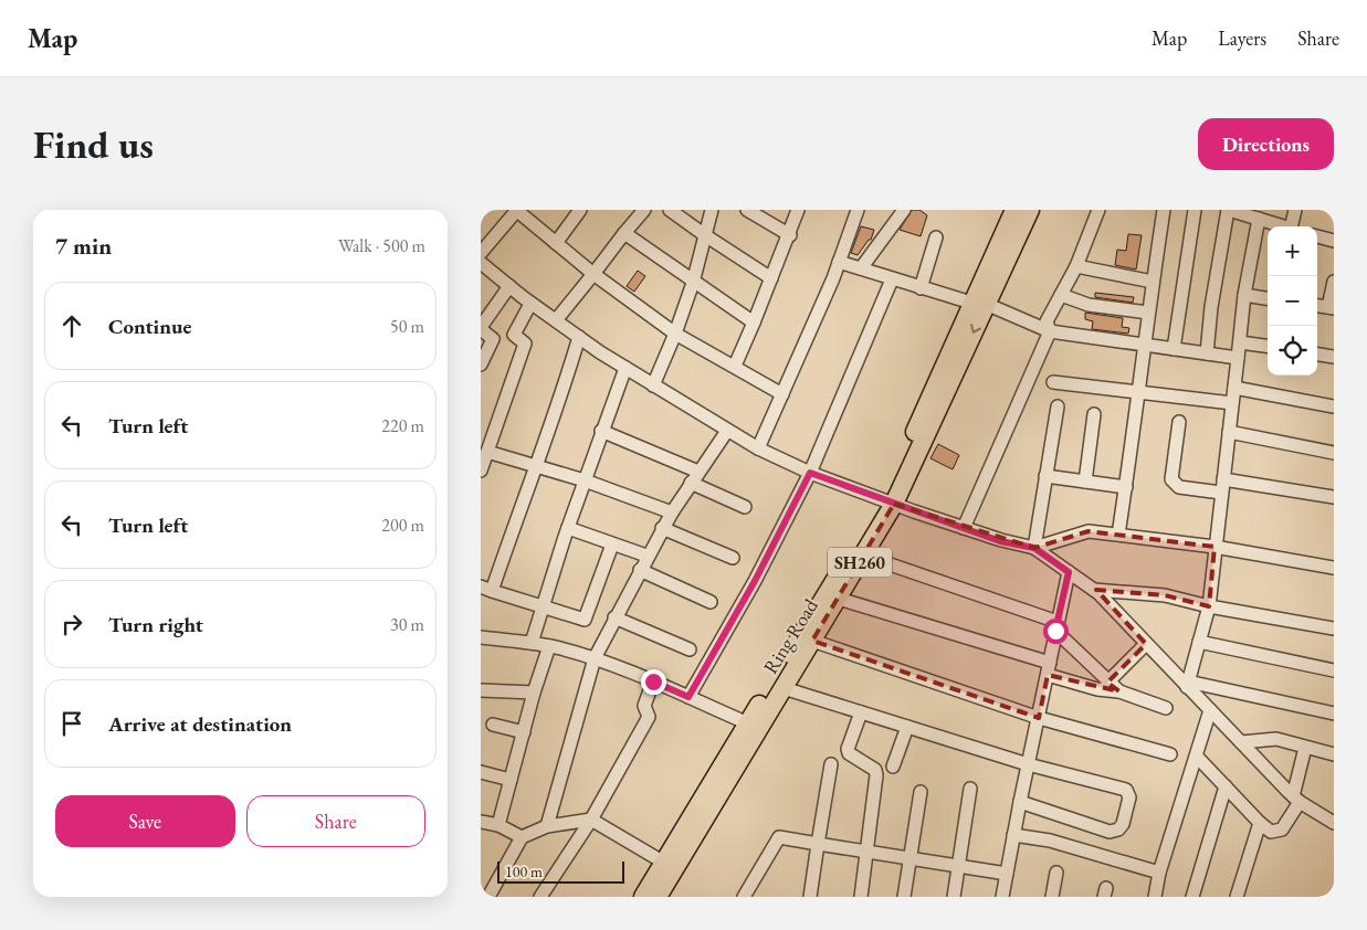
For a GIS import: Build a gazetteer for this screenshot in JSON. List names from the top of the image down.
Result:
{
  "streets": {
    "highway": ["SH260", "Ring Road"]
  },
  "scale_bar": "100 m",
  "page": {
    "header": "Map",
    "nav": ["Map", "Layers", "Share"],
    "buttons": [
      "Directions",
      ["Save", "Share"]
    ],
    "title": "Find us",
    "heading": ["7 min", "Walk · 500 m"],
    "map_buttons": ["+", "−"],
    "list": [
      ["Continue", "50 m"],
      ["Turn left", "220 m"],
      ["Turn left", "200 m"],
      ["Turn right", "30 m"],
      "Arrive at destination"
    ],
    "scale": "100 m"
  }
}
